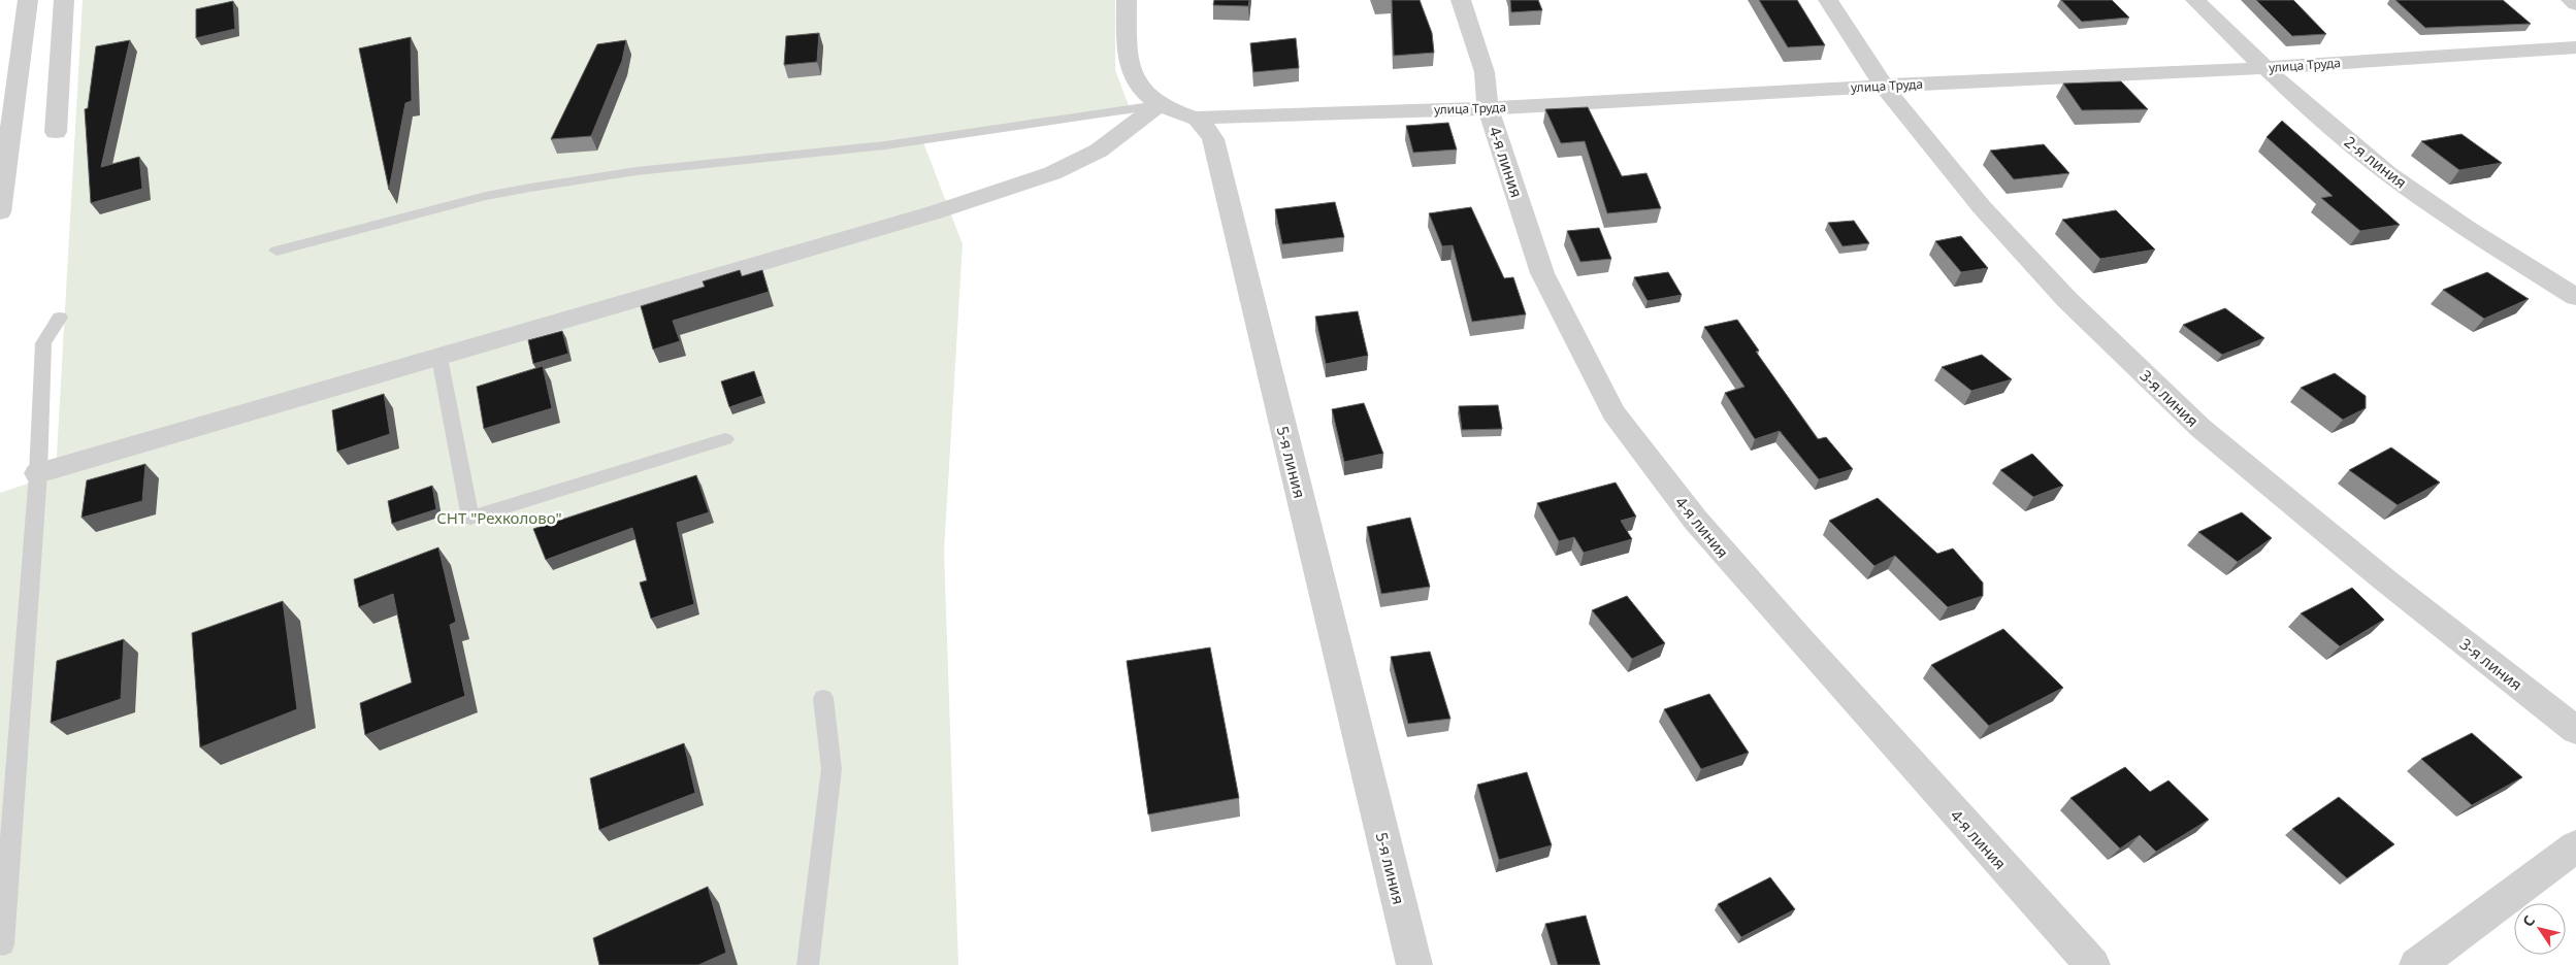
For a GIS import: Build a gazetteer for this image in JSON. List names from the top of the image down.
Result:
{
  "streets": {
    "street": [
      "улица Труда",
      "4-я линия",
      "2-я линия",
      "3-я линия",
      "5-я линия"
    ]
  },
  "crossings": [
    ["улица Труда", "4-я линия"],
    ["улица Труда", "2-я линия"],
    ["улица Труда", "3-я линия"],
    ["улица Труда", "5-я линия"]
  ],
  "parks": ["СНТ \"Рехколово\""],
  "north": "top left"
}
